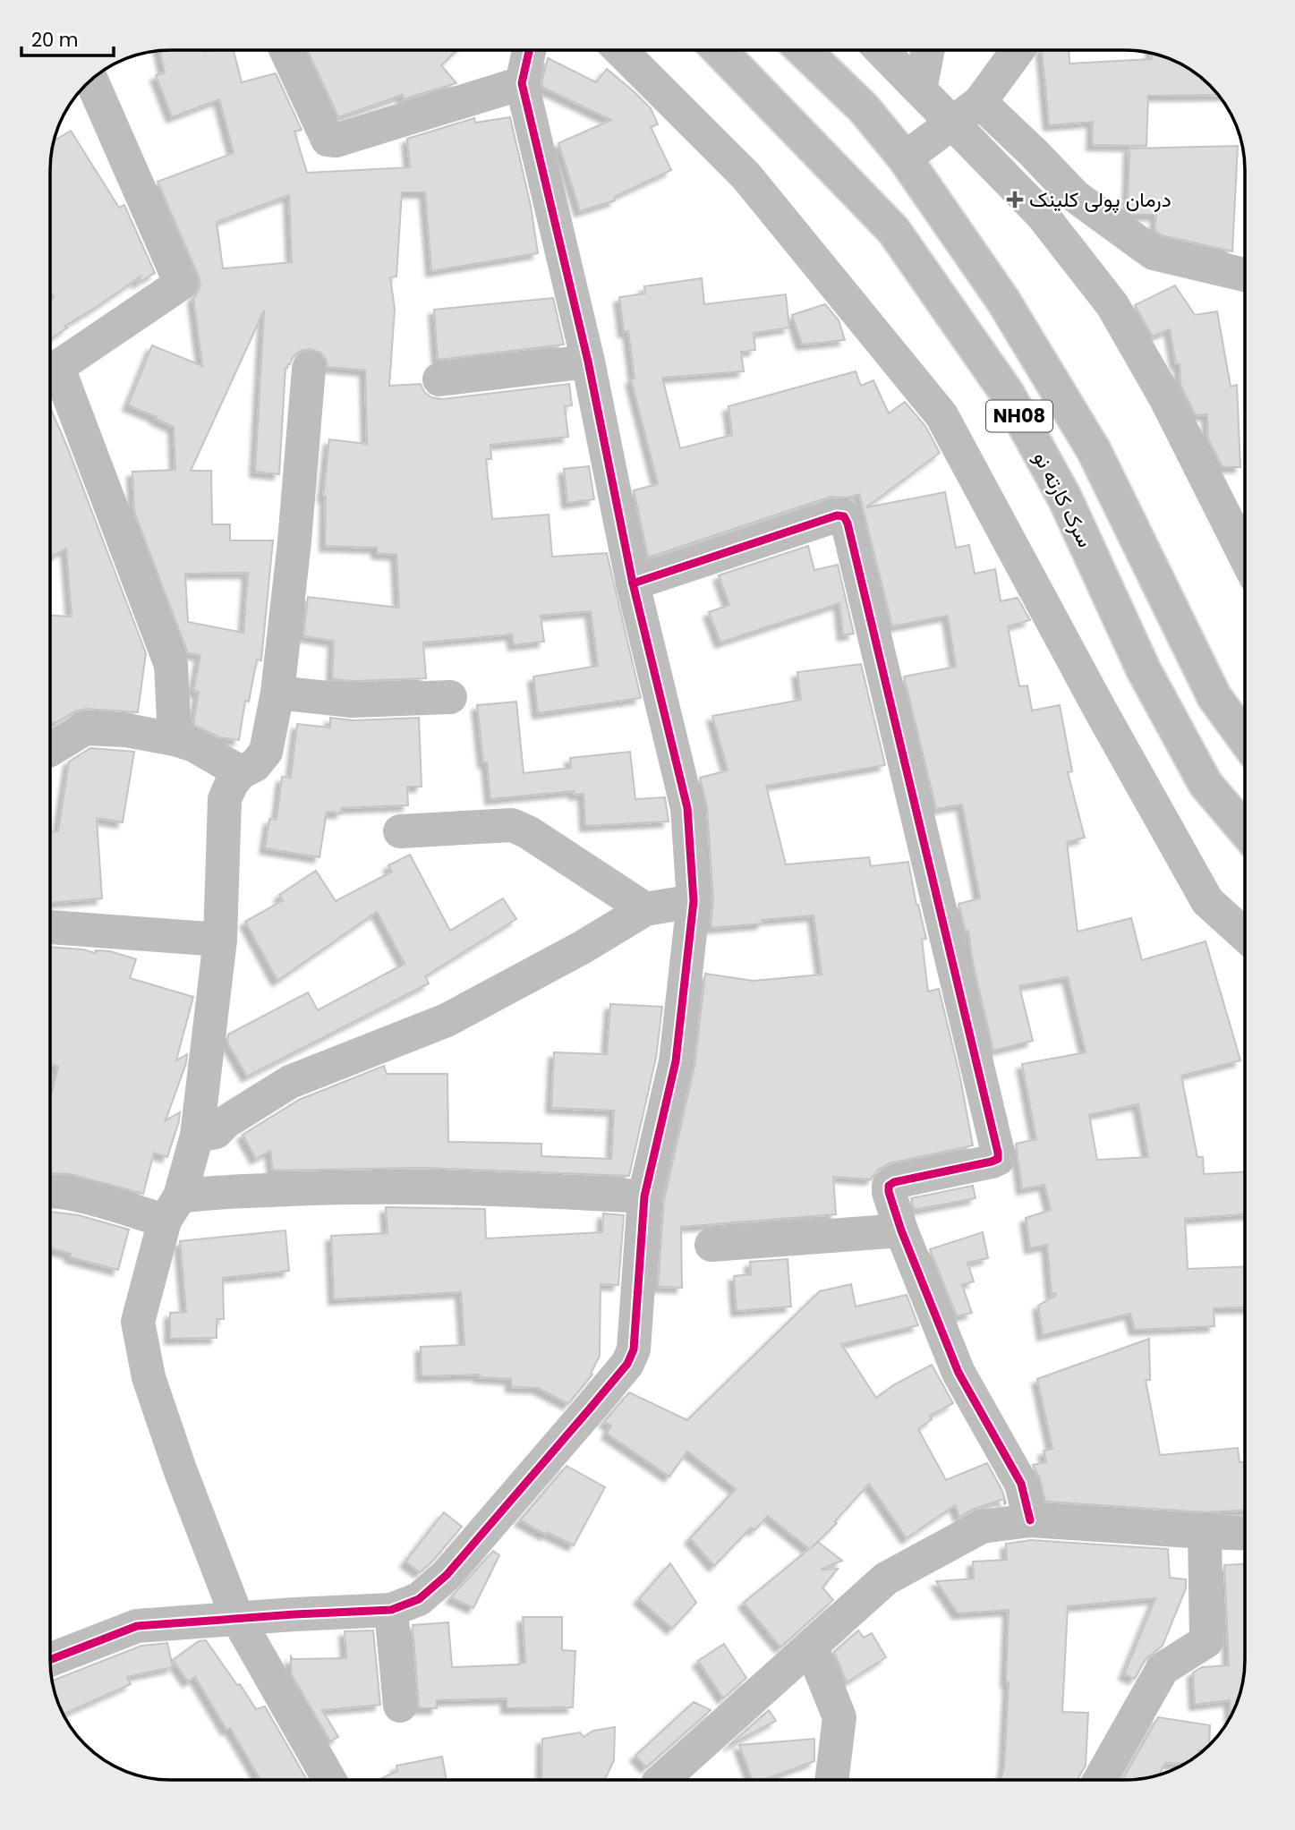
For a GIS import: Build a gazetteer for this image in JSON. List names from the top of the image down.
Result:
{
  "streets": {
    "main road": ["NH08", "سرک کارته نو"]
  },
  "places": {
    "health": ["درمان پولی کلینک"]
  },
  "scale_bar": "20 m"
}
